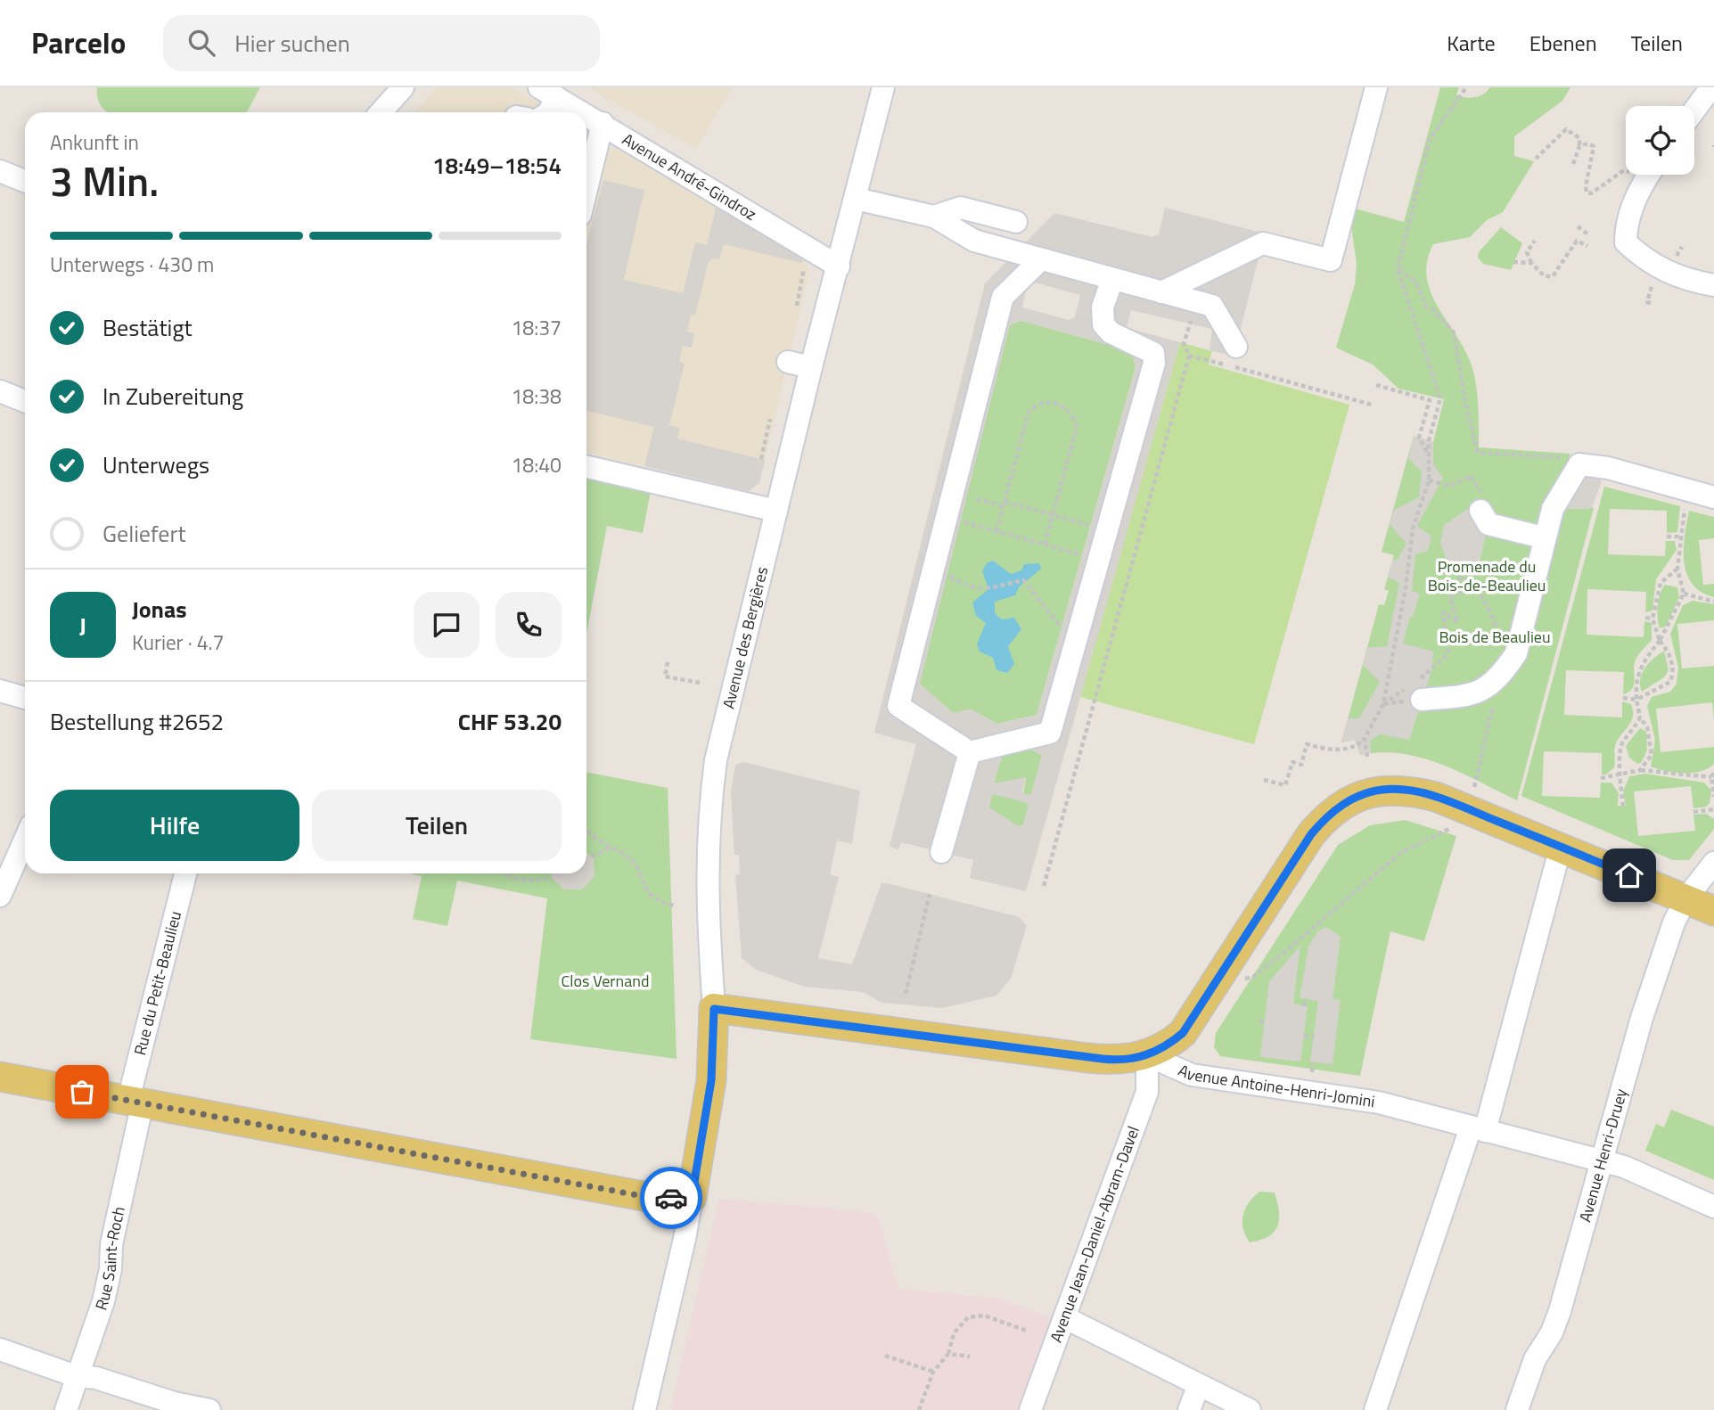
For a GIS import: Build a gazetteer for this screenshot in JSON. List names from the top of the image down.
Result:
{
  "streets": {
    "main road": ["Avenue des Bergières"],
    "street": [
      "Avenue André-Gindroz",
      "Rue du Petit-Beaulieu",
      "Avenue Antoine-Henri-Jomini",
      "Avenue Henri-Druey",
      "Avenue Jean-Daniel-Abram-Davel",
      "Rue Saint-Roch"
    ]
  },
  "crossings": [
    ["Avenue André-Gindroz", "Avenue des Bergières"],
    ["Rue du Petit-Beaulieu", "Rue Saint-Roch"],
    ["Avenue Antoine-Henri-Jomini", "Avenue Henri-Druey"],
    ["Avenue Antoine-Henri-Jomini", "Avenue Jean-Daniel-Abram-Davel"]
  ],
  "parks": ["Promenade du Bois-de-Beaulieu", "Bois de Beaulieu", "Clos Vernand"],
  "page": {
    "header": "Parcelo",
    "search": "Hier suchen",
    "nav": ["Karte", "Ebenen", "Teilen"],
    "heading": ["3 Min.", "Ankunft in", "18:49–18:54"],
    "panel": [
      "Jonas",
      "Kurier · 4.7",
      "Bestellung #2652",
      "CHF 53.20"
    ],
    "bar": "Unterwegs · 430 m",
    "list": [
      ["Bestätigt", "18:37"],
      ["In Zubereitung", "18:38"],
      ["Unterwegs", "18:40"],
      "Geliefert"
    ],
    "round": "J",
    "buttons": ["Hilfe", "Teilen"]
  }
}
